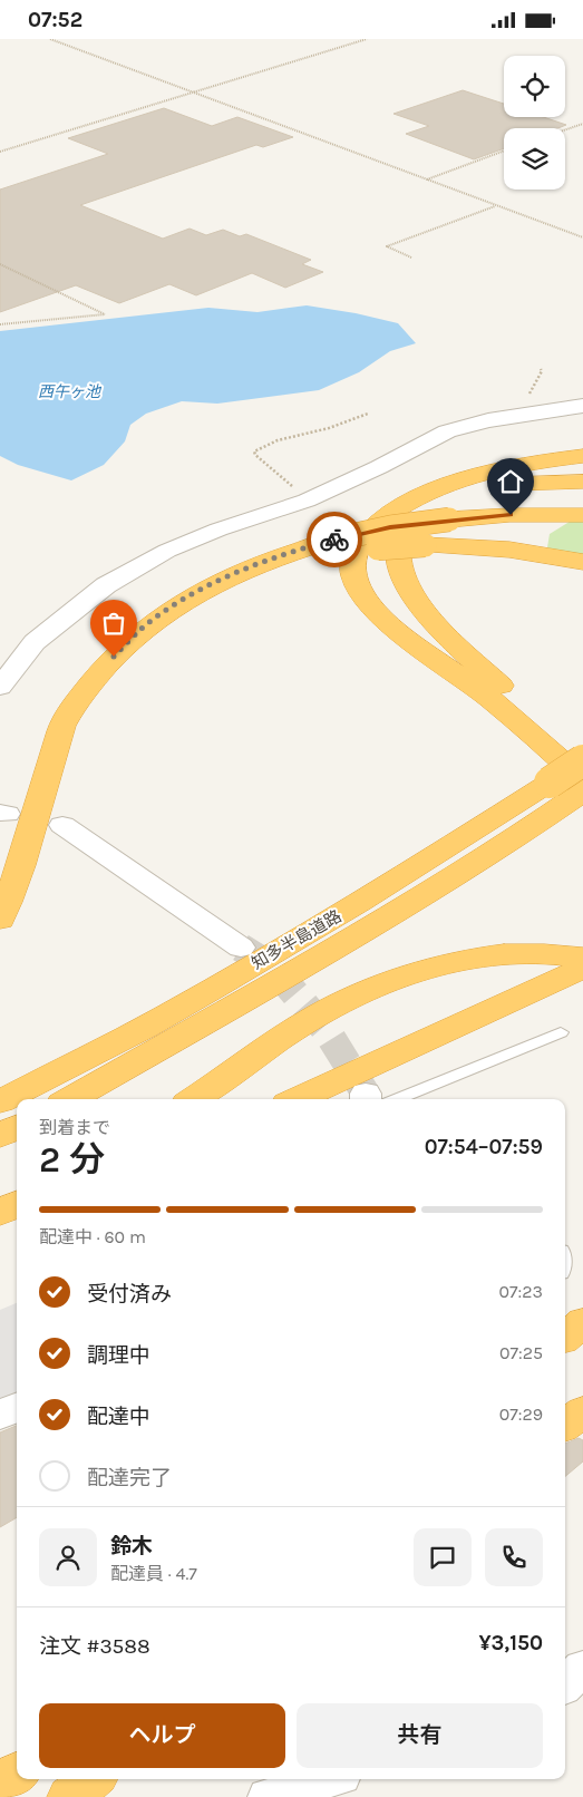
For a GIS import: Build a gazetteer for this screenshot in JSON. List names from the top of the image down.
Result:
{
  "streets": {
    "highway": ["知多半島道路"]
  },
  "water": ["西午ヶ池"],
  "page": {
    "status": "07:52",
    "heading": ["2 分", "到着まで", "07:54–07:59"],
    "panel": [
      "鈴木",
      "配達員 · 4.7",
      "注文 #3588",
      "¥3,150"
    ],
    "bar": "配達中 · 60 m",
    "list": [
      ["受付済み", "07:23"],
      ["調理中", "07:25"],
      ["配達中", "07:29"],
      "配達完了"
    ],
    "buttons": ["ヘルプ", "共有"]
  }
}
